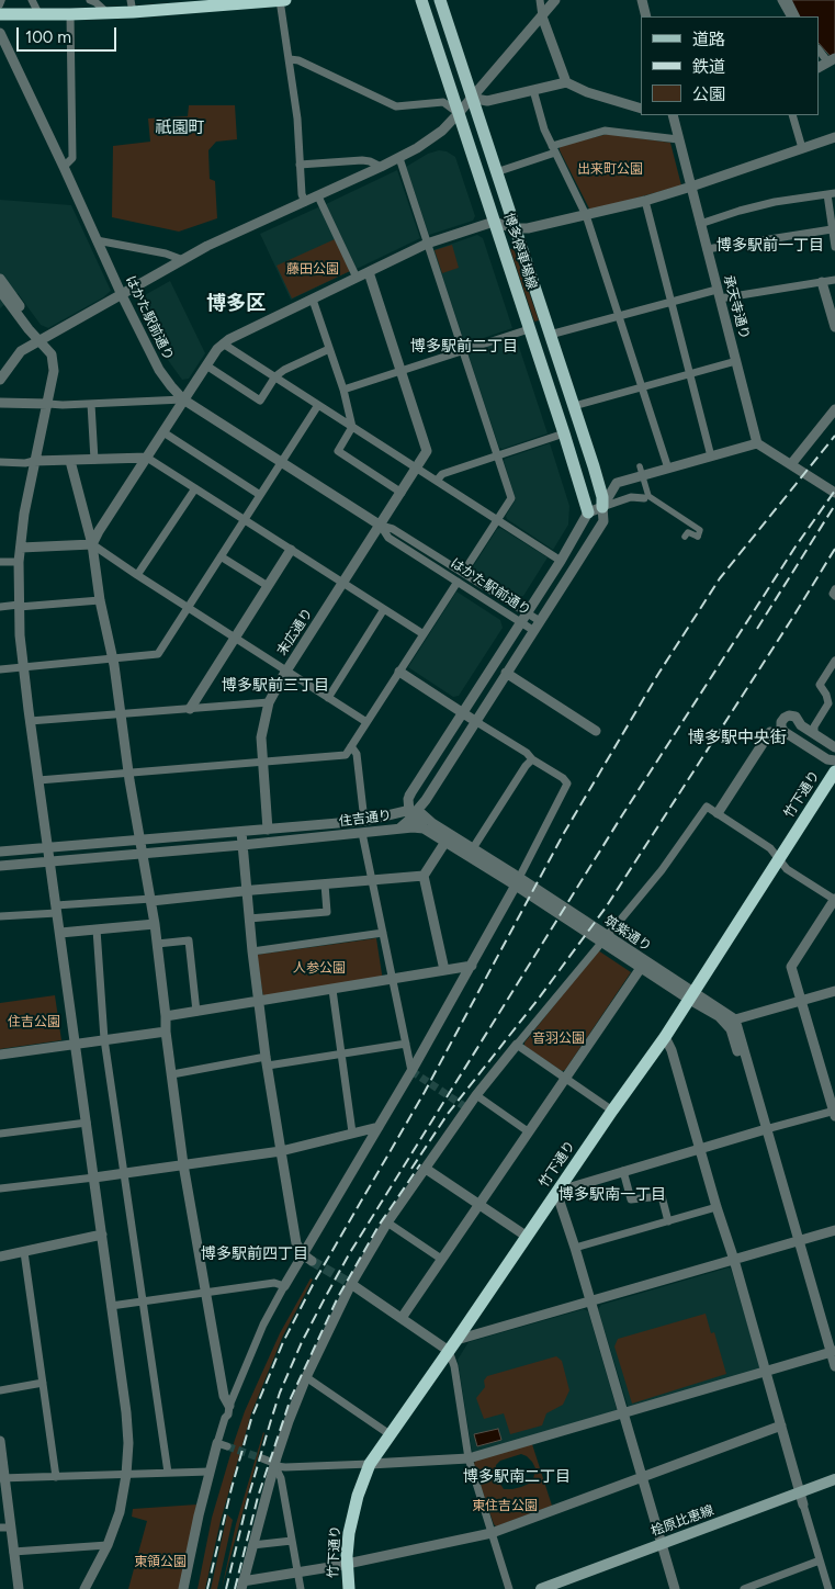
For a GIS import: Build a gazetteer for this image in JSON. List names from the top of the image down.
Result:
{
  "streets": {
    "highway": ["竹下通り"],
    "main road": ["博多停車場線", "桧原比恵線"],
    "street": [
      "承天寺通り",
      "はかた駅前通り",
      "末広通り",
      "住吉通り",
      "筑紫通り"
    ]
  },
  "crossings": [
    ["博多停車場線", "住吉通り"],
    ["はかた駅前通り", "末広通り"],
    ["はかた駅前通り", "住吉通り"],
    ["末広通り", "住吉通り"],
    ["竹下通り", "筑紫通り"],
    ["住吉通り", "筑紫通り"]
  ],
  "districts": [
    "祇園町",
    "博多駅前一丁目",
    "博多区",
    "博多駅前二丁目",
    "博多駅前三丁目",
    "博多駅中央街",
    "博多駅南一丁目",
    "博多駅前四丁目",
    "博多駅南二丁目"
  ],
  "parks": [
    "出来町公園",
    "藤田公園",
    "人参公園",
    "住吉公園",
    "音羽公園",
    "東住吉公園",
    "東領公園"
  ],
  "legend": ["道路", "鉄道", "公園"],
  "scale_bar": "100 m"
}
